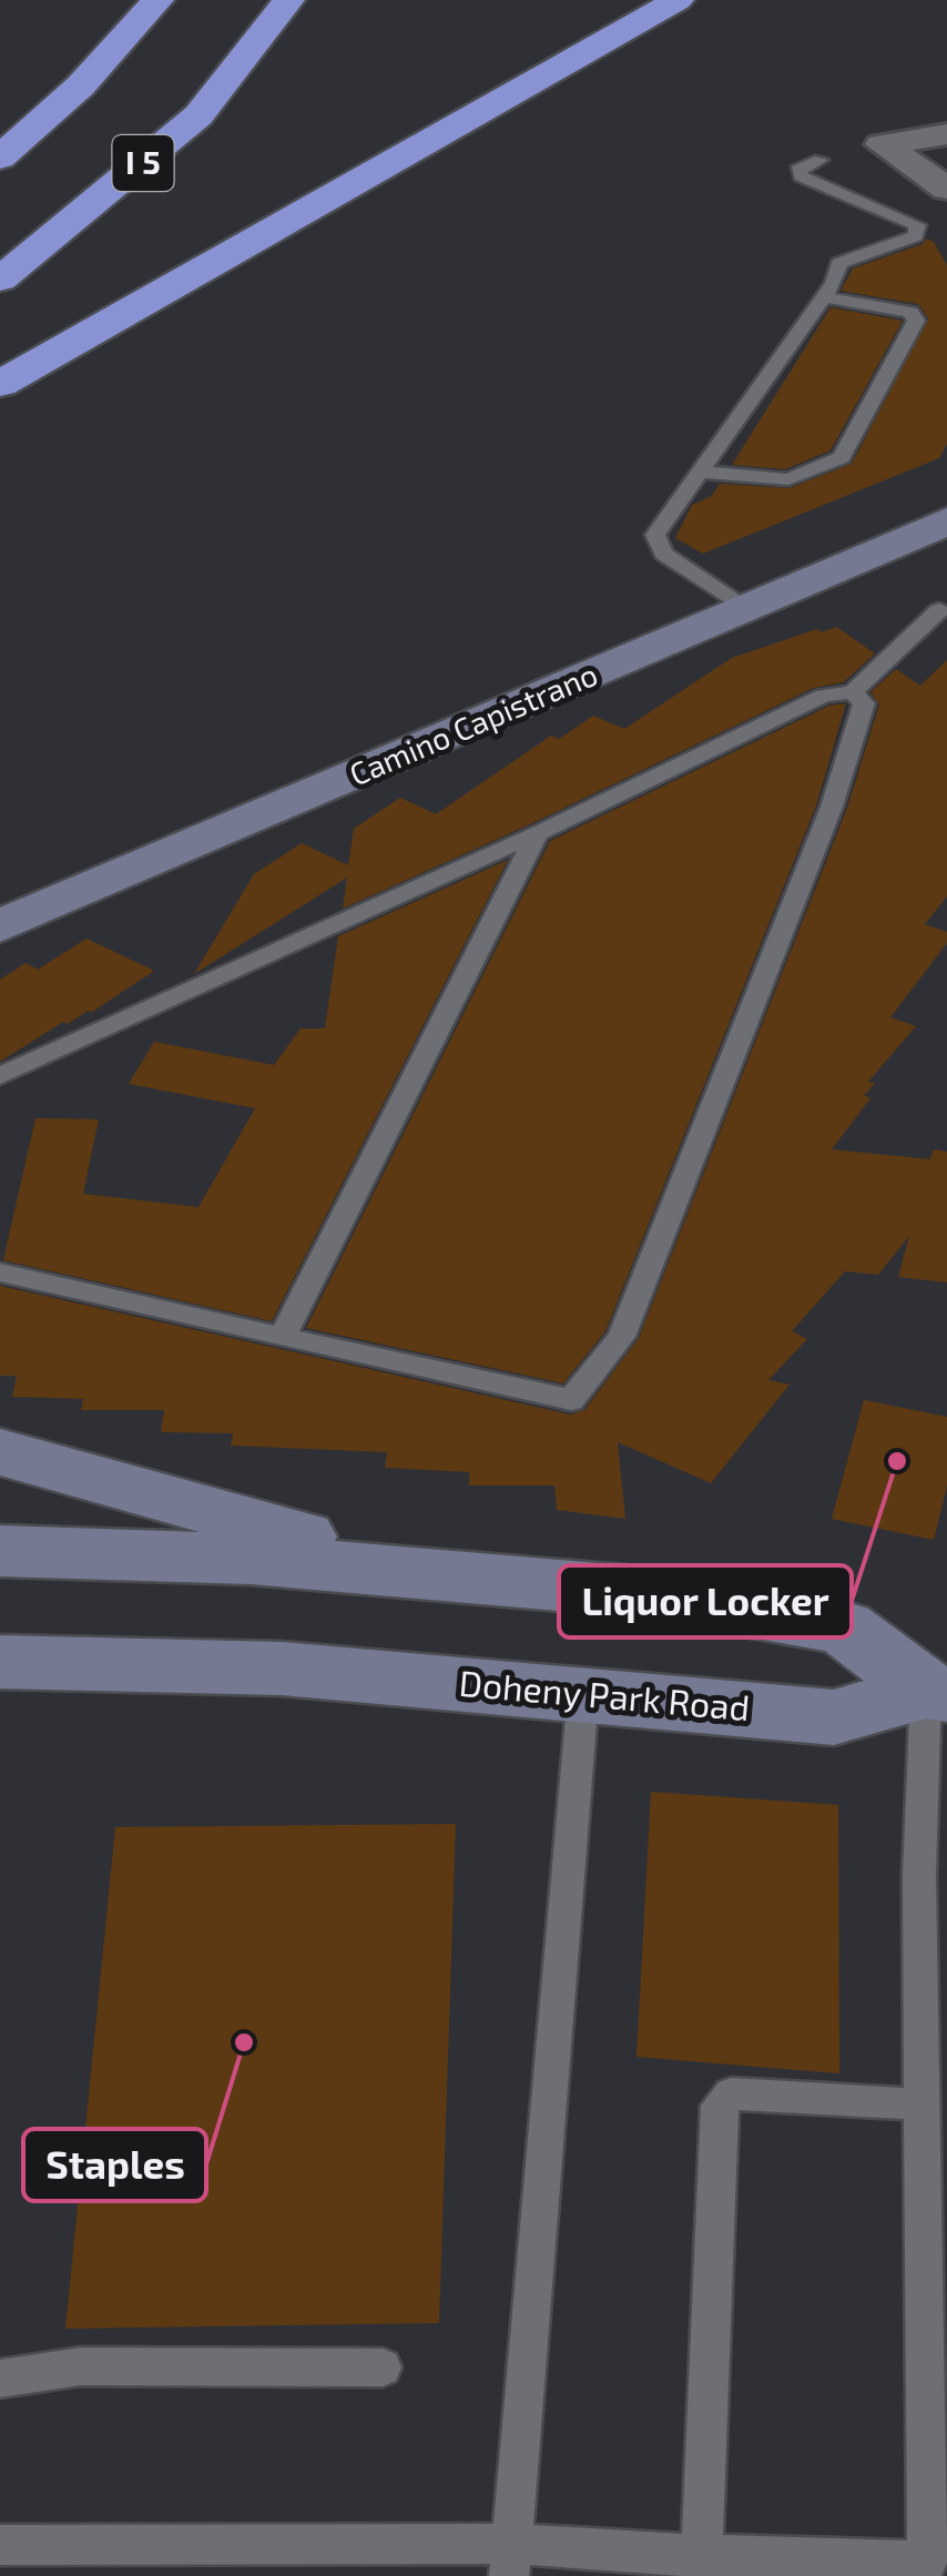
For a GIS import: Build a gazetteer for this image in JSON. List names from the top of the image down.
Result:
{
  "streets": {
    "highway": ["I 5"],
    "main road": ["Camino Capistrano", "Doheny Park Road"]
  },
  "places": ["Liquor Locker", "Staples"]
}
